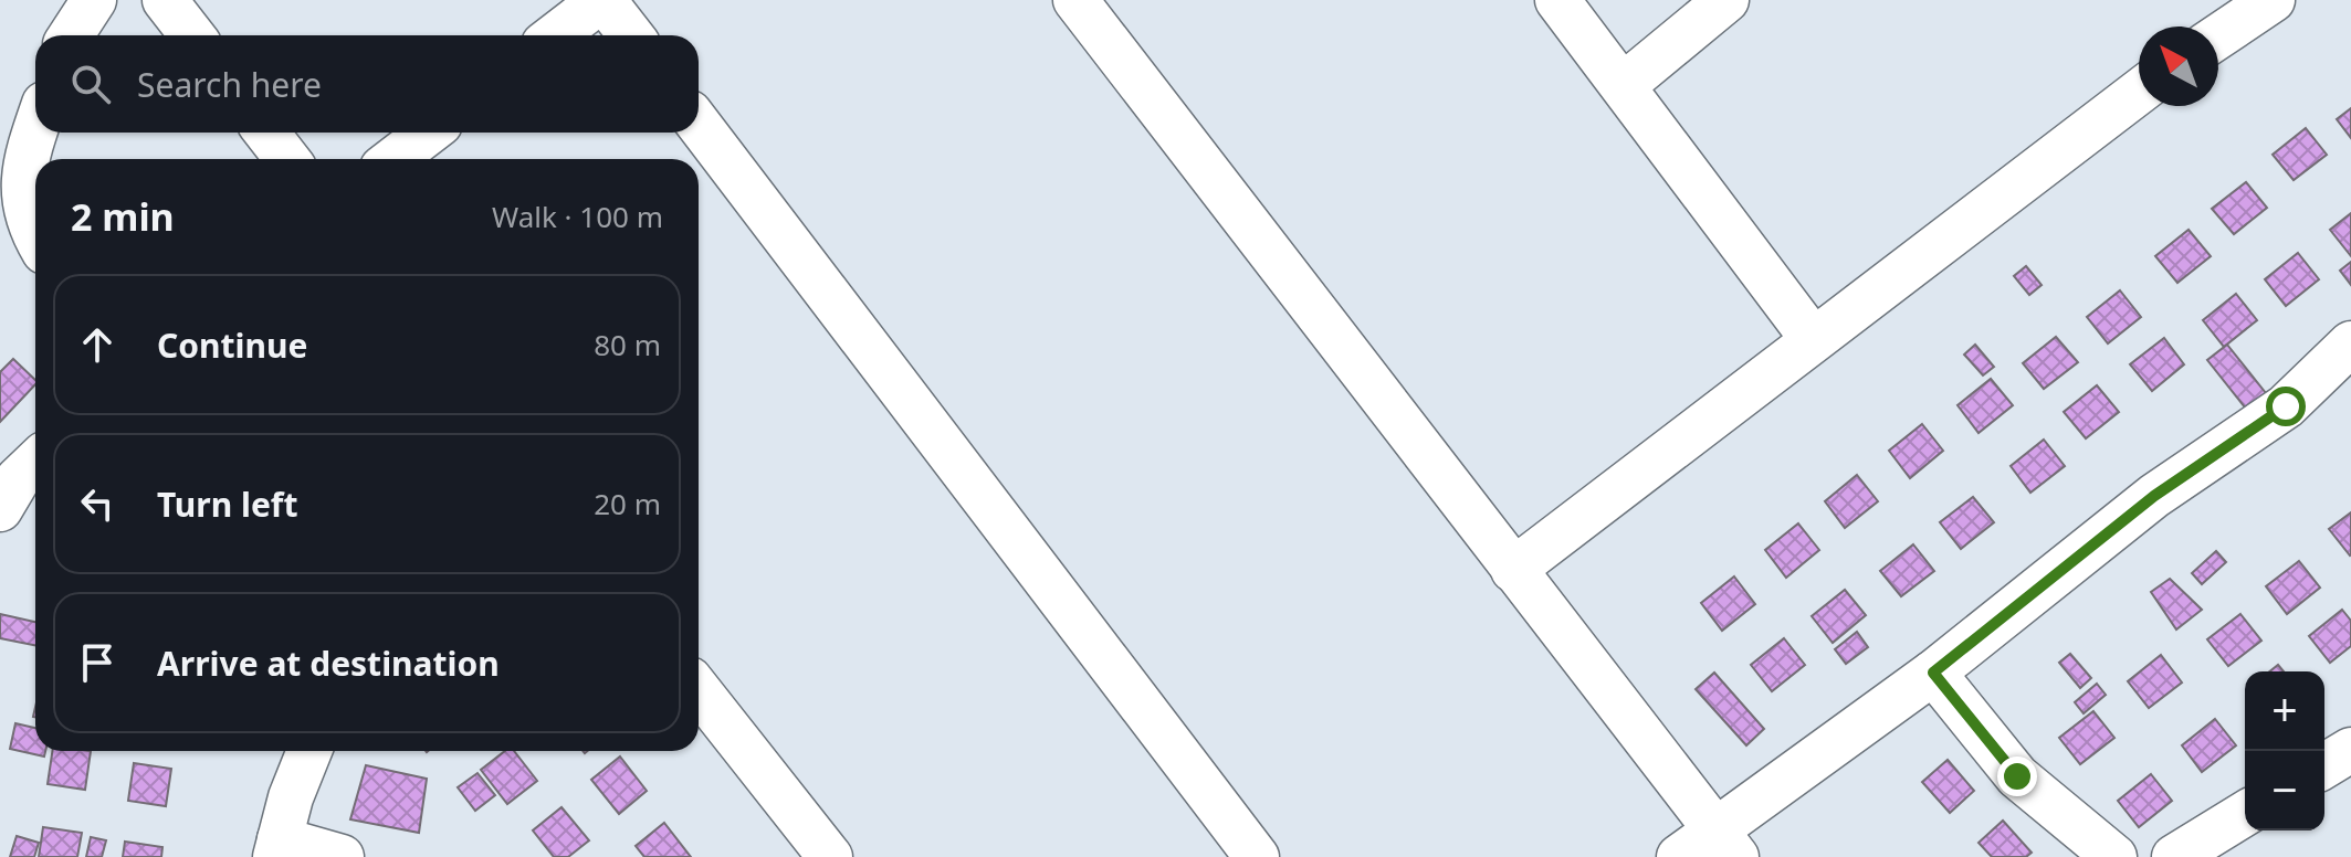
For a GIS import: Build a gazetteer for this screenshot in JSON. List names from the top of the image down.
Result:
{
  "north": "top left",
  "page": {
    "search": "Search here",
    "heading": ["2 min", "Walk · 100 m"],
    "list": [
      ["Continue", "80 m"],
      ["Turn left", "20 m"],
      "Arrive at destination"
    ],
    "map_buttons": ["+", "−"]
  }
}
